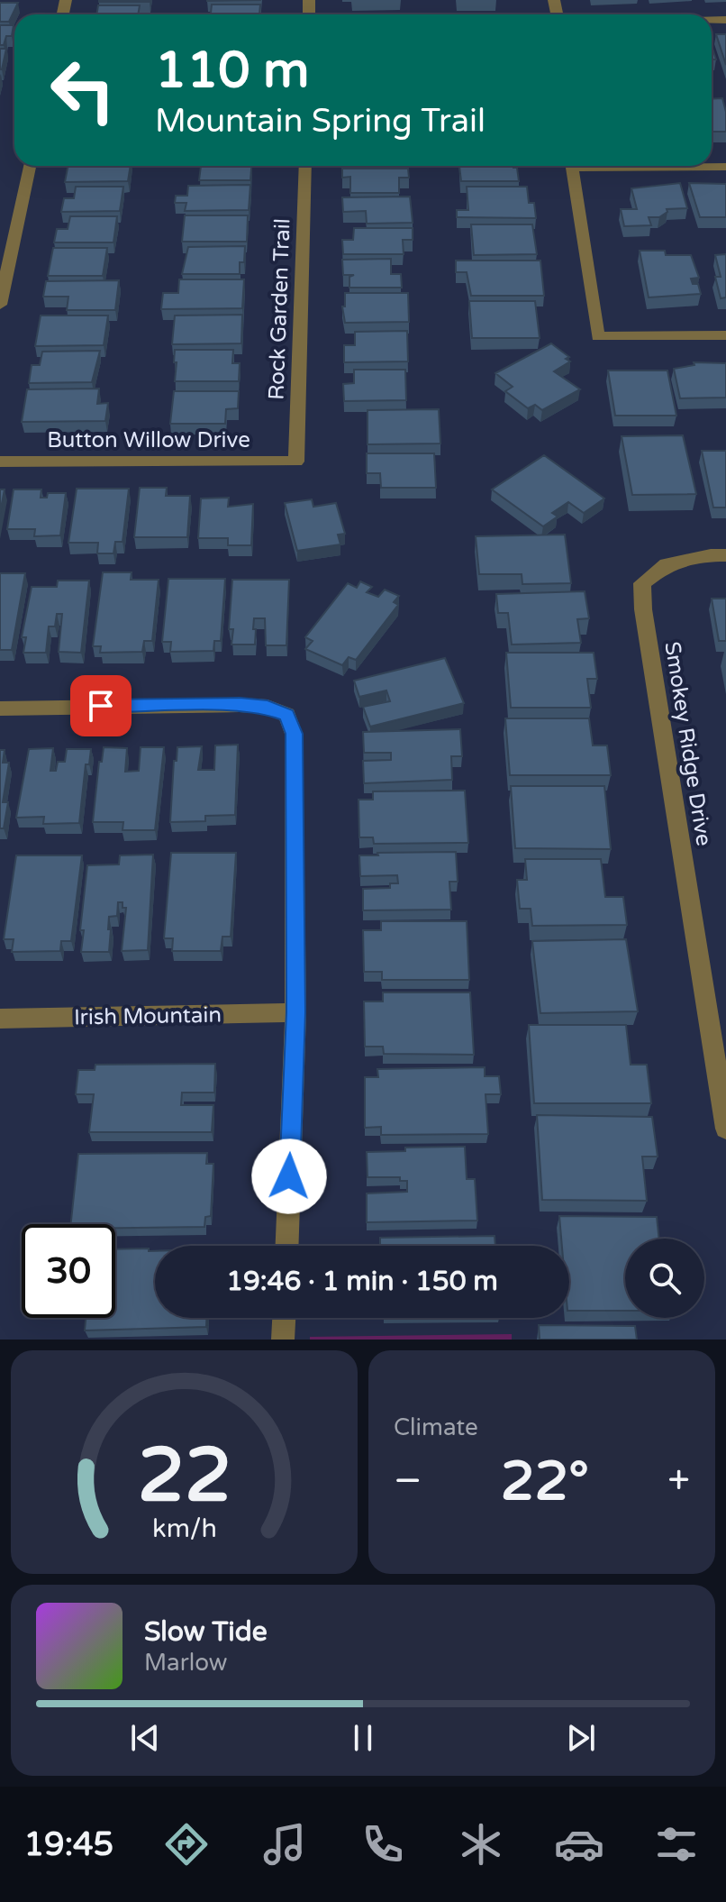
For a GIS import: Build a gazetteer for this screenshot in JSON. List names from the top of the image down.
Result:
{
  "streets": {
    "street": [
      "Rock Garden Trail",
      "Button Willow Drive",
      "Smokey Ridge Drive",
      "Irish Mountain"
    ]
  },
  "crossings": [
    ["Rock Garden Trail", "Button Willow Drive"]
  ],
  "page": {
    "turn": ["110 m", "Mountain Spring Trail"],
    "limit": "30",
    "trip": "19:46 · 1 min · 150 m",
    "tile": "Climate",
    "heat": ["−", "22°", "+"],
    "song": ["Slow Tide", "Marlow"],
    "tabs": "19:45",
    "gauge": ["22", "km/h"]
  }
}
